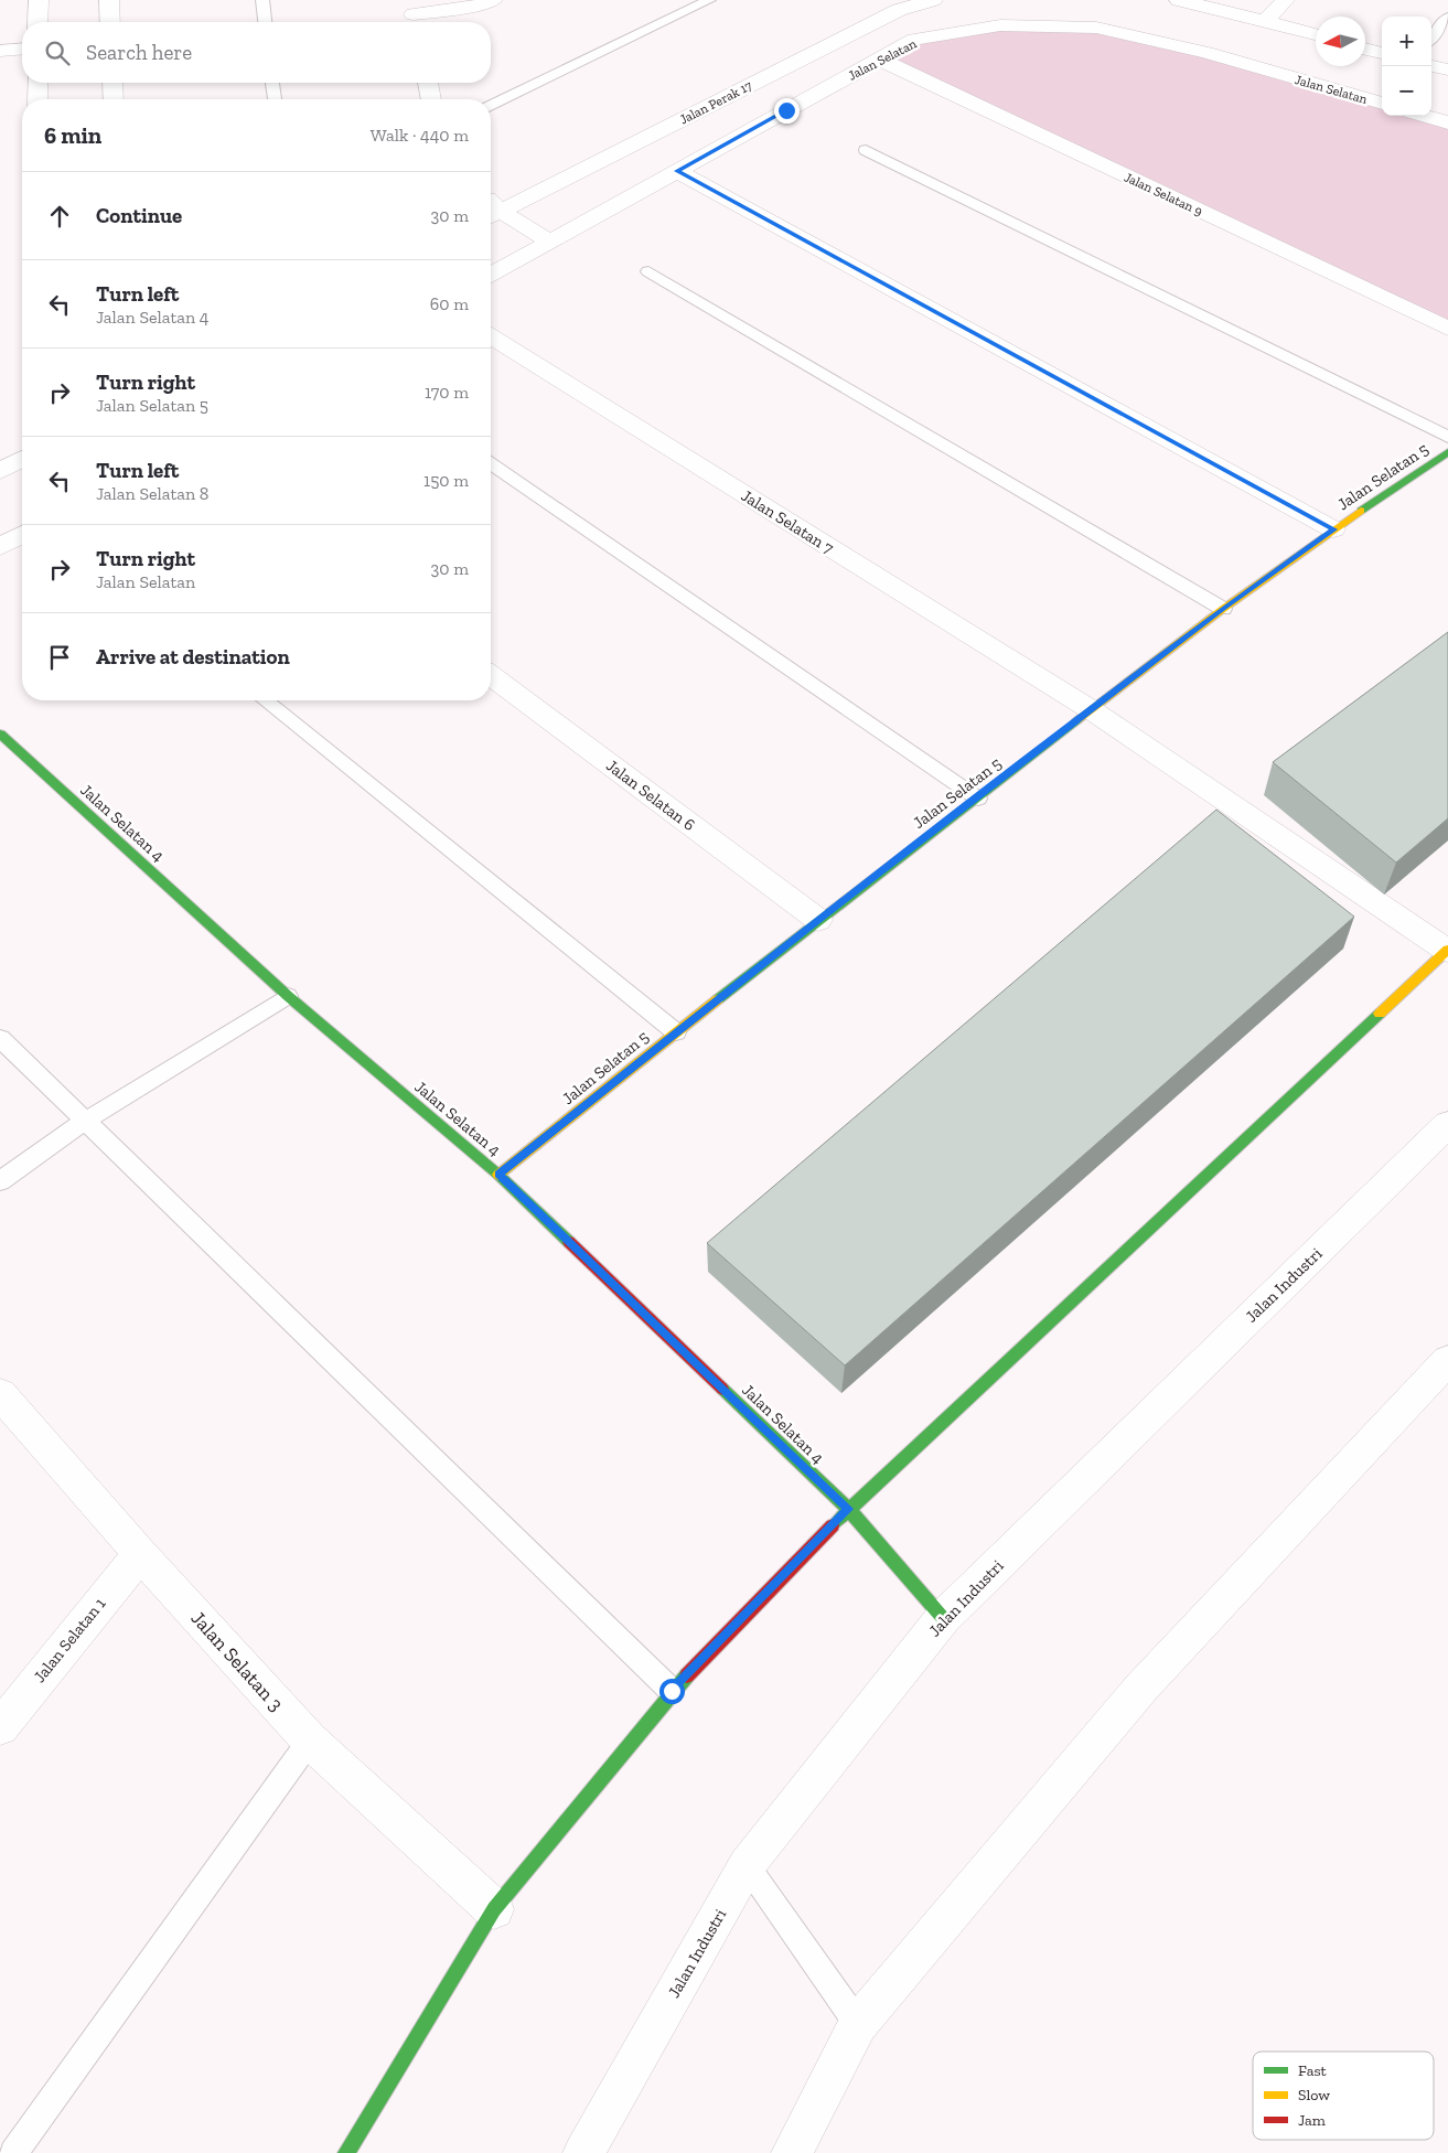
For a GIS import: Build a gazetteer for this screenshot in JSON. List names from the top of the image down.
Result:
{
  "streets": {
    "street": [
      "Jalan Selatan",
      "Jalan Perak 17",
      "Jalan Selatan 9",
      "Jalan Selatan 5",
      "Jalan Selatan 7",
      "Jalan Selatan 6",
      "Jalan Selatan 4",
      "Jalan Industri",
      "Jalan Selatan 1",
      "Jalan Selatan 3"
    ]
  },
  "crossings": [
    ["Jalan Selatan", "Jalan Selatan 9"],
    ["Jalan Selatan 5", "Jalan Selatan 7"],
    ["Jalan Selatan 5", "Jalan Selatan 6"],
    ["Jalan Selatan 5", "Jalan Selatan 4"],
    ["Jalan Selatan 4", "Jalan Industri"],
    ["Jalan Selatan 1", "Jalan Selatan 3"]
  ],
  "legend": ["Fast", "Slow", "Jam"],
  "north": "left",
  "page": {
    "map_buttons": ["+", "−"],
    "search": "Search here",
    "heading": ["6 min", "Walk · 440 m"],
    "list": [
      ["Continue", "30 m"],
      ["Turn left", "Jalan Selatan 4", "60 m"],
      ["Turn right", "Jalan Selatan 5", "170 m"],
      ["Turn left", "Jalan Selatan 8", "150 m"],
      ["Turn right", "Jalan Selatan", "30 m"],
      "Arrive at destination"
    ]
  }
}
